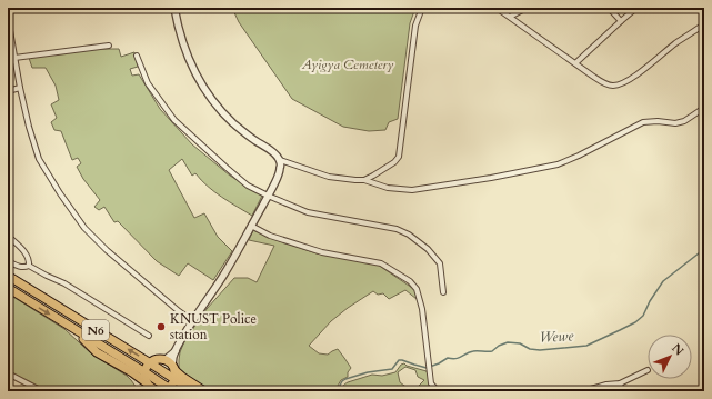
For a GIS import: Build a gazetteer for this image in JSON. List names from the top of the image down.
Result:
{
  "streets": {
    "highway": ["N6"]
  },
  "water": ["Wewe"],
  "parks": ["Ayigya Cemetery"],
  "places": ["KNUST Police station"],
  "north": "top right"
}
